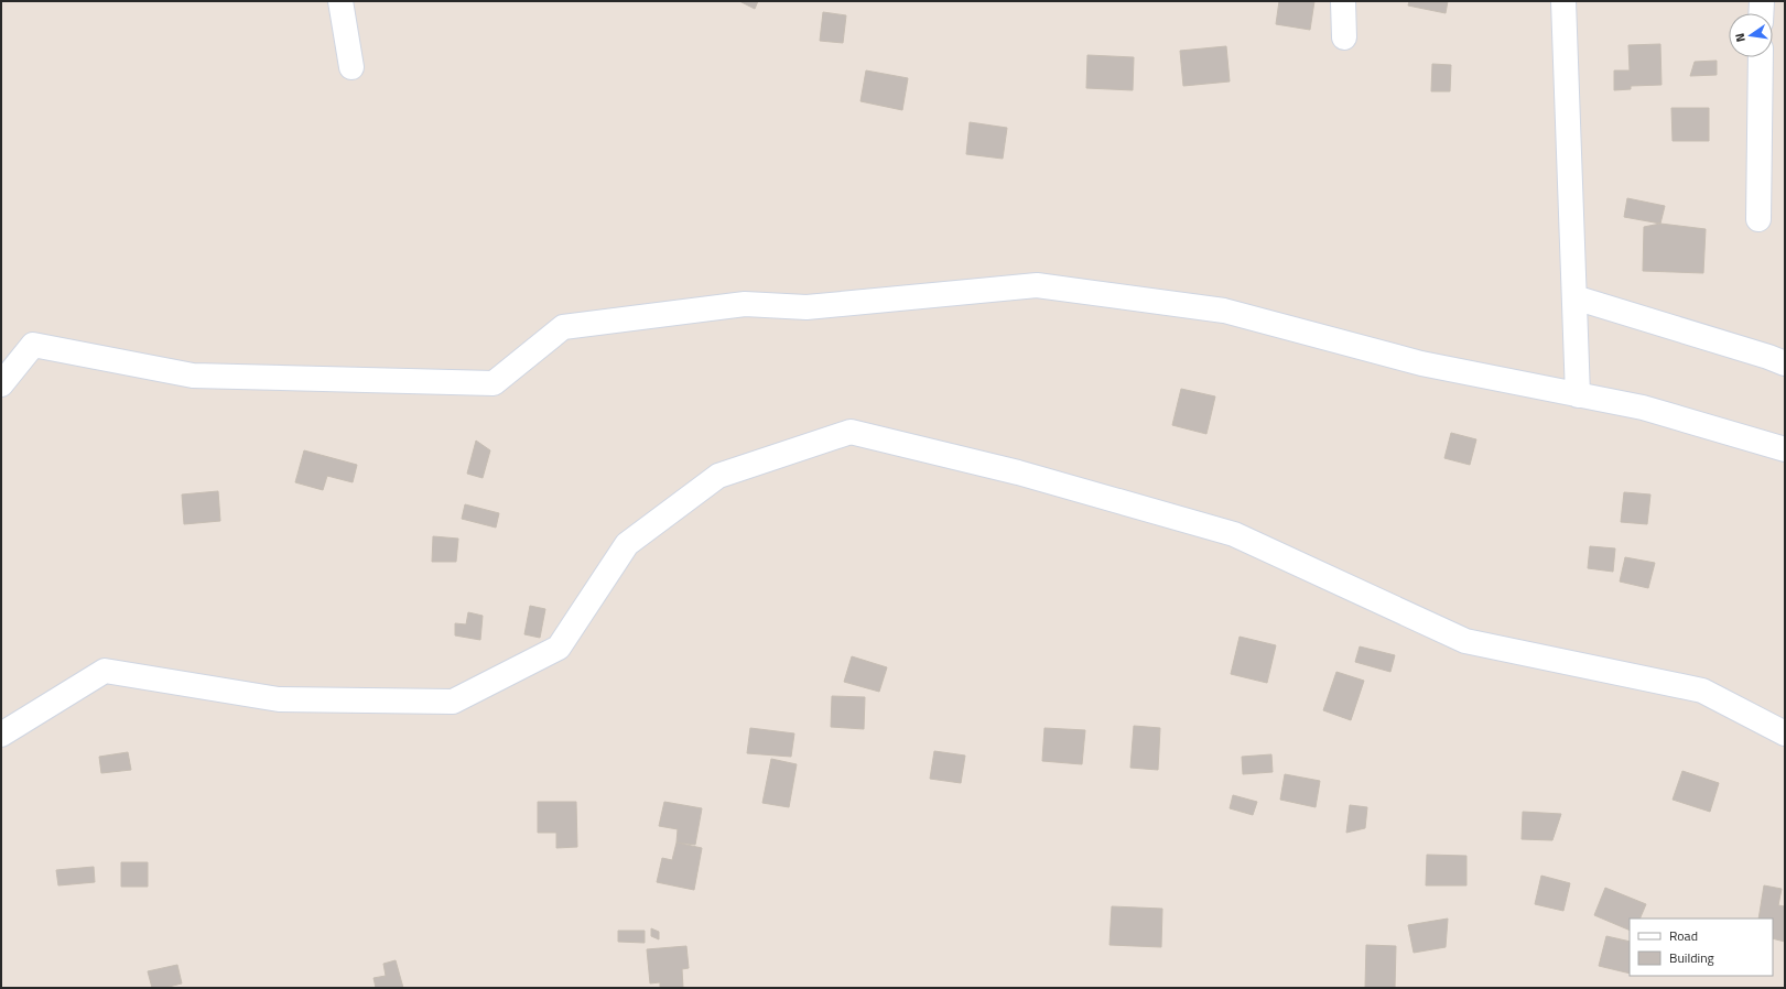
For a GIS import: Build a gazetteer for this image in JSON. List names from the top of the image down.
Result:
{
  "legend": ["Road", "Building"],
  "north": "left"
}
